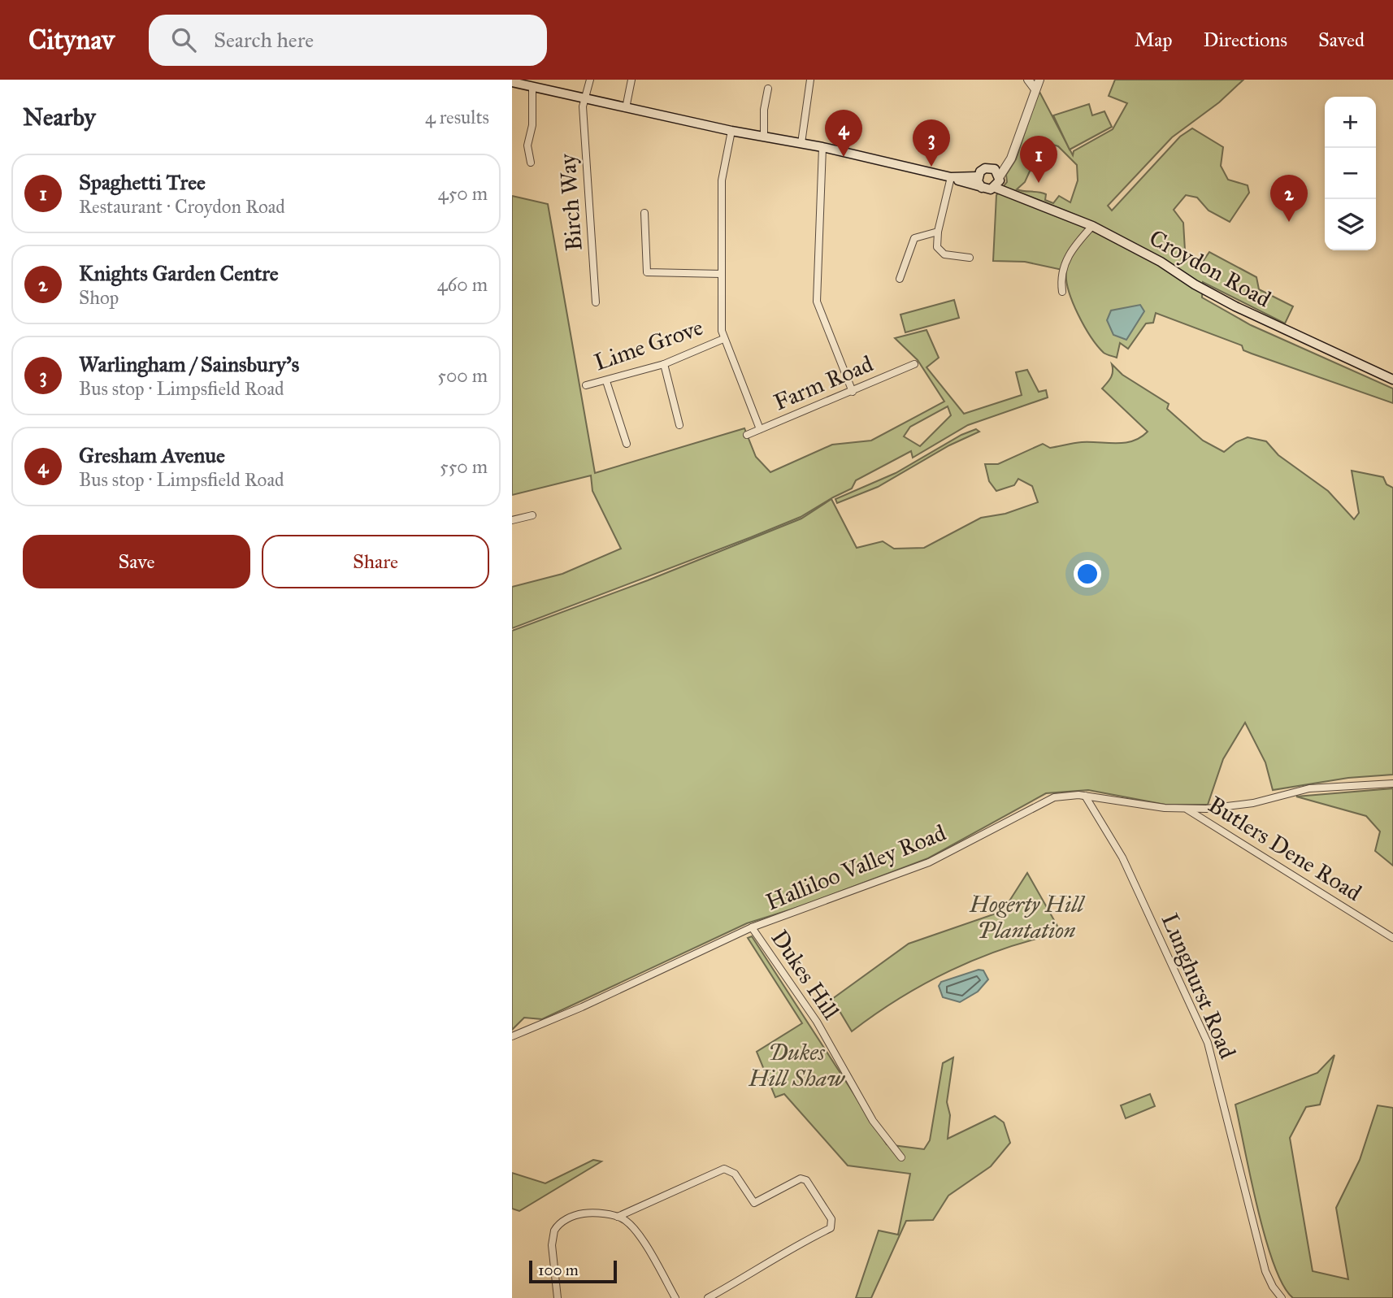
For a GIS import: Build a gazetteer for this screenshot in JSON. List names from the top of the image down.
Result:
{
  "streets": {
    "main road": ["Croydon Road"],
    "street": [
      "Birch Way",
      "Lime Grove",
      "Farm Road",
      "Butlers Dene Road",
      "Halliloo Valley Road",
      "Dukes Hill",
      "Lunghurst Road"
    ]
  },
  "crossings": [
    ["Butlers Dene Road", "Halliloo Valley Road"],
    ["Halliloo Valley Road", "Dukes Hill"],
    ["Halliloo Valley Road", "Lunghurst Road"]
  ],
  "parks": ["Hogerty Hill Plantation", "Dukes Hill Shaw"],
  "scale_bar": "100 m",
  "page": {
    "header": "Citynav",
    "search": "Search here",
    "nav": ["Map", "Directions", "Saved"],
    "heading": ["Nearby", "4 results"],
    "map_buttons": ["+", "−"],
    "pins": [
      "4",
      "3",
      "1",
      "2"
    ],
    "list": [
      {
        "mark": "1",
        "name": "Spaghetti Tree",
        "note": "Restaurant · Croydon Road",
        "value": "450 m"
      },
      {
        "mark": "2",
        "name": "Knights Garden Centre",
        "note": "Shop",
        "value": "460 m"
      },
      {
        "mark": "3",
        "name": "Warlingham / Sainsbury's",
        "note": "Bus stop · Limpsfield Road",
        "value": "500 m"
      },
      {
        "mark": "4",
        "name": "Gresham Avenue",
        "note": "Bus stop · Limpsfield Road",
        "value": "550 m"
      }
    ],
    "buttons": ["Save", "Share"],
    "scale": "100 m"
  }
}
